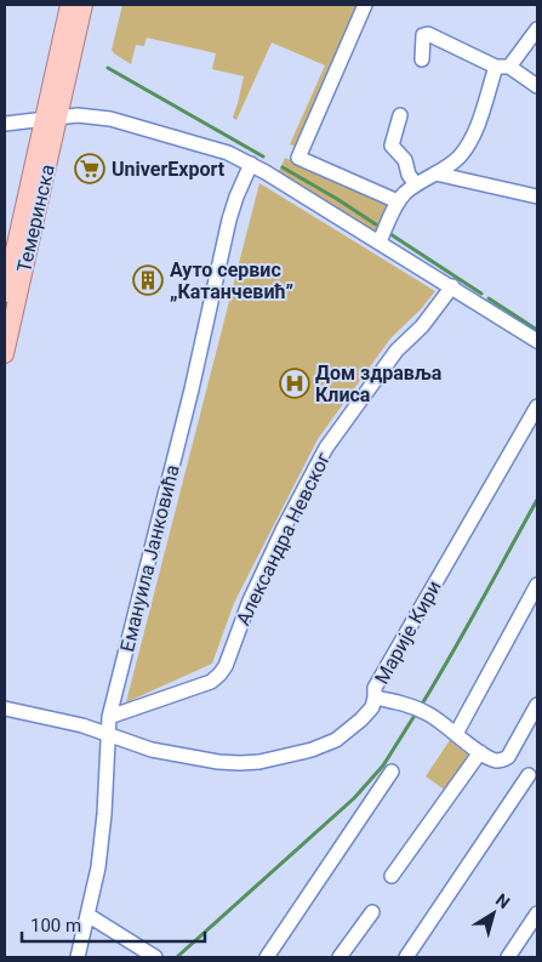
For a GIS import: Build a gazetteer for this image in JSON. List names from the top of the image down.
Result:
{
  "streets": {
    "main road": ["Темеринска"],
    "street": ["Александра Невског", "Емануила Јанковића", "Марије Кири"]
  },
  "crossings": [
    ["Александра Невског", "Емануила Јанковића"],
    ["Емануила Јанковића", "Марије Кири"]
  ],
  "places": {
    "supermarket": ["UniverExport"],
    "building": ["Ауто сервис „Катанчевић”"],
    "hospital": ["Дом здравља Клиса"]
  },
  "scale_bar": "100 m",
  "north": "top right"
}
